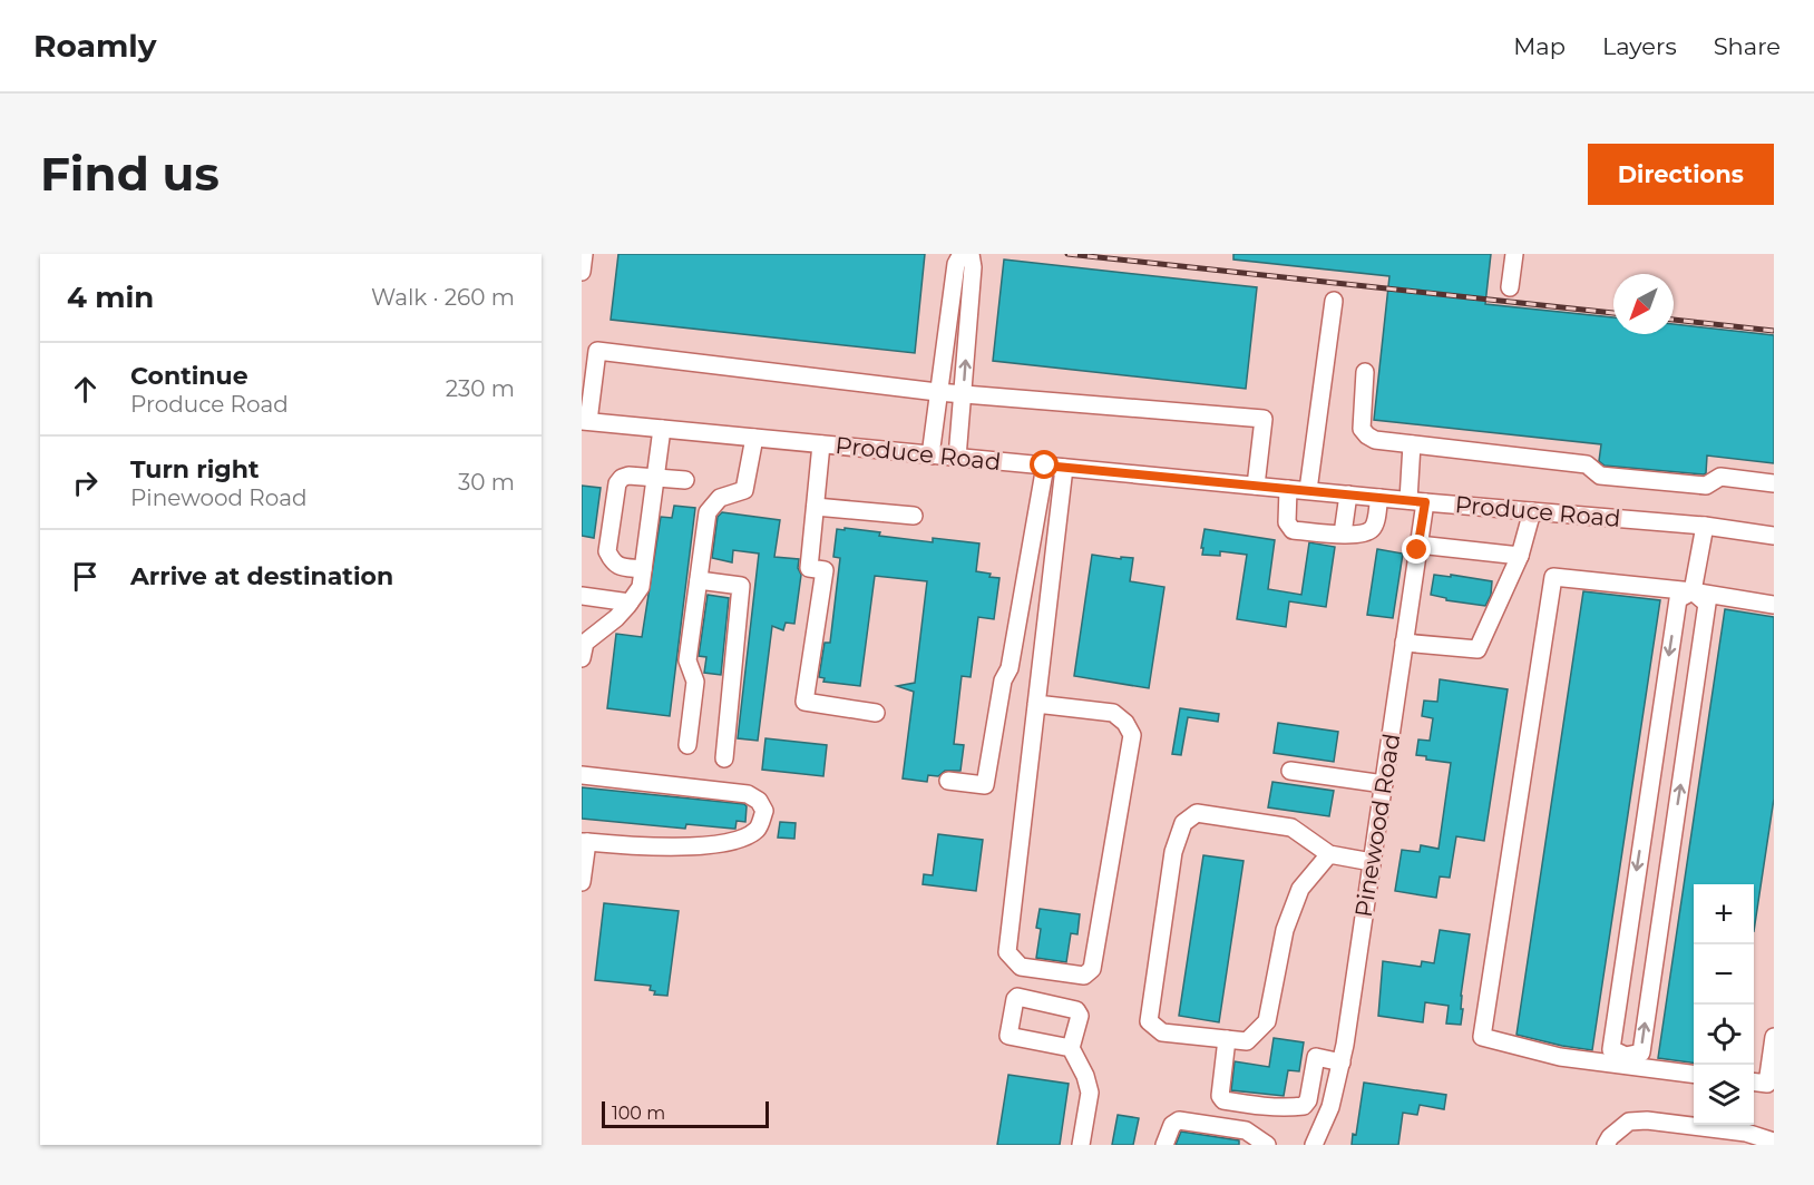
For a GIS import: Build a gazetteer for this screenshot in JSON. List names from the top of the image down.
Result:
{
  "streets": {
    "street": ["Produce Road", "Pinewood Road"]
  },
  "crossings": [
    ["Produce Road", "Pinewood Road"]
  ],
  "scale_bar": "100 m",
  "north": "bottom left",
  "page": {
    "header": "Roamly",
    "nav": ["Map", "Layers", "Share"],
    "buttons": "Directions",
    "title": "Find us",
    "heading": ["4 min", "Walk · 260 m"],
    "list": [
      ["Continue", "Produce Road", "230 m"],
      ["Turn right", "Pinewood Road", "30 m"],
      "Arrive at destination"
    ],
    "map_buttons": ["+", "−"],
    "scale": "100 m"
  }
}
